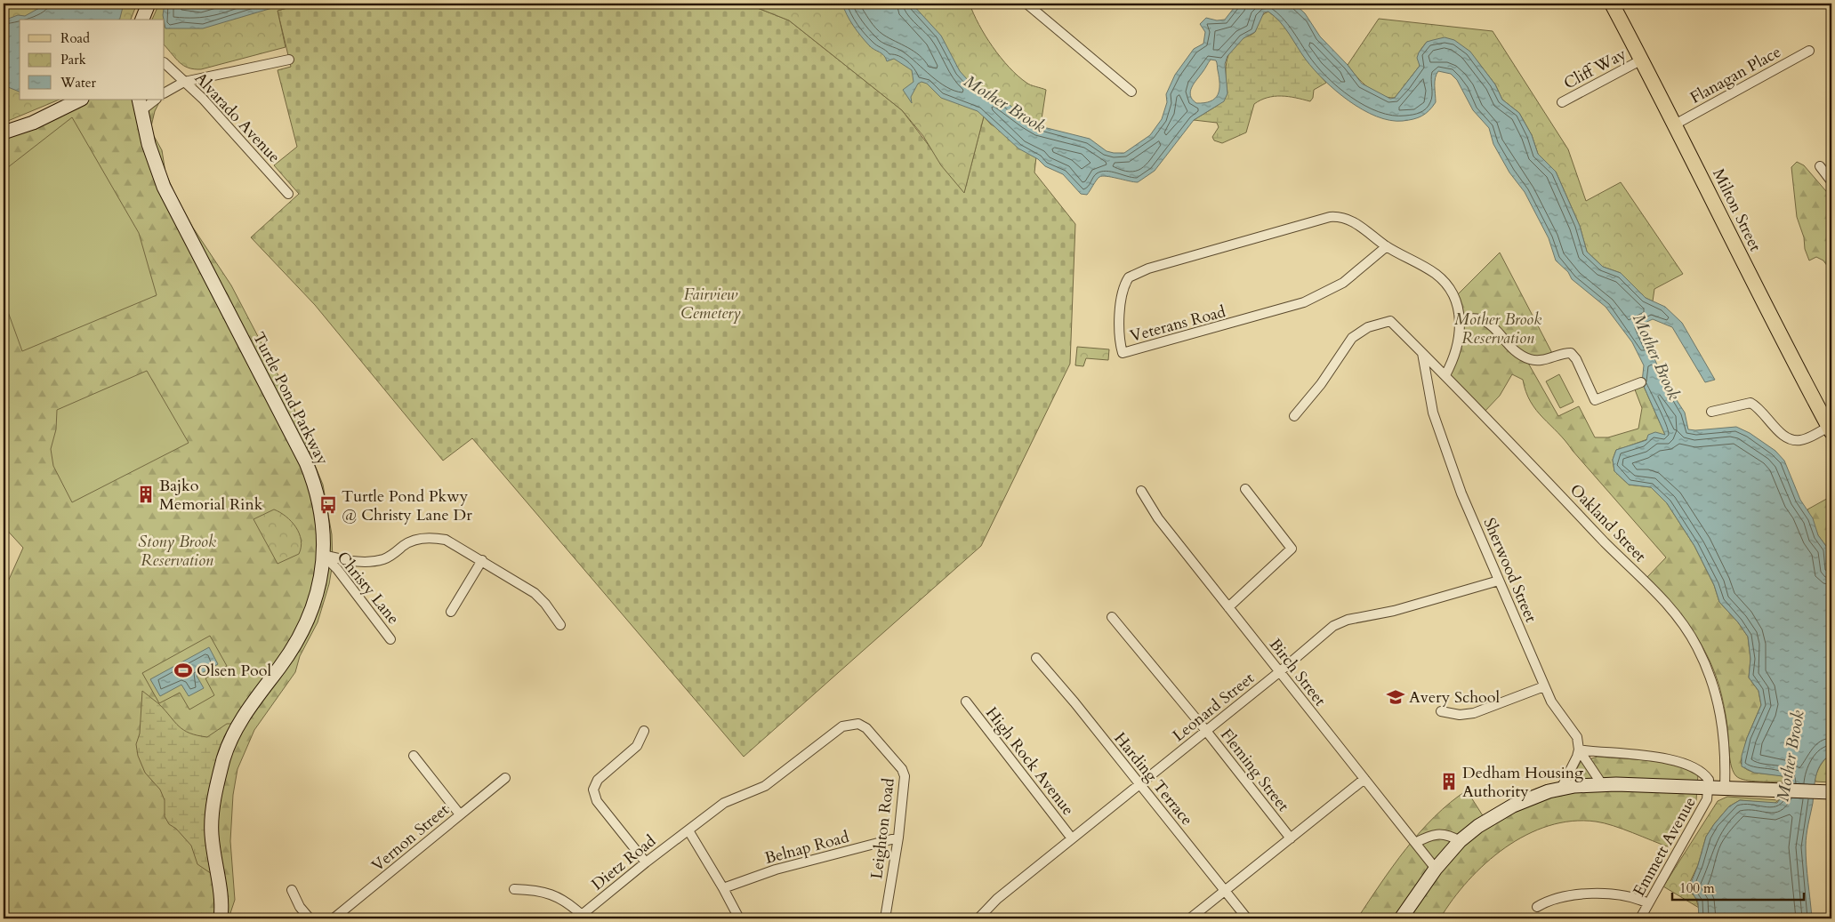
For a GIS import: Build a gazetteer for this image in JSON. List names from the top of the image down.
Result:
{
  "streets": {
    "main road": ["Milton Street", "Turtle Pond Parkway"],
    "street": [
      "Cliff Way",
      "Flanagan Place",
      "Alvarado Avenue",
      "Veterans Road",
      "Oakland Street",
      "Sherwood Street",
      "Christy Lane",
      "Birch Street",
      "Leonard Street",
      "High Rock Avenue",
      "Fleming Street",
      "Harding Terrace",
      "Leighton Road",
      "Vernon Street",
      "Emmett Avenue",
      "Belnap Road",
      "Dietz Road"
    ]
  },
  "crossings": [
    ["Cliff Way", "Milton Street"],
    ["Flanagan Place", "Milton Street"],
    ["Veterans Road", "Oakland Street"],
    ["Turtle Pond Parkway", "Christy Lane"],
    ["Oakland Street", "Sherwood Street"],
    ["Sherwood Street", "Leonard Street"],
    ["Birch Street", "Leonard Street"],
    ["Leonard Street", "High Rock Avenue"],
    ["Leonard Street", "Fleming Street"],
    ["Leonard Street", "Harding Terrace"],
    ["Leighton Road", "Belnap Road"],
    ["Leighton Road", "Dietz Road"]
  ],
  "water": ["Mother Brook"],
  "parks": ["Fairview Cemetery", "Mother Brook Reservation", "Stony Brook Reservation"],
  "places": {
    "building": ["Bajko Memorial Rink", "Dedham Housing Authority"],
    "bus stop": ["Turtle Pond Pkwy @ Christy Lane Dr"],
    "sports": ["Olsen Pool"],
    "school or university": ["Avery School"]
  },
  "legend": ["Road", "Park", "Water"],
  "scale_bar": "100 m"
}
